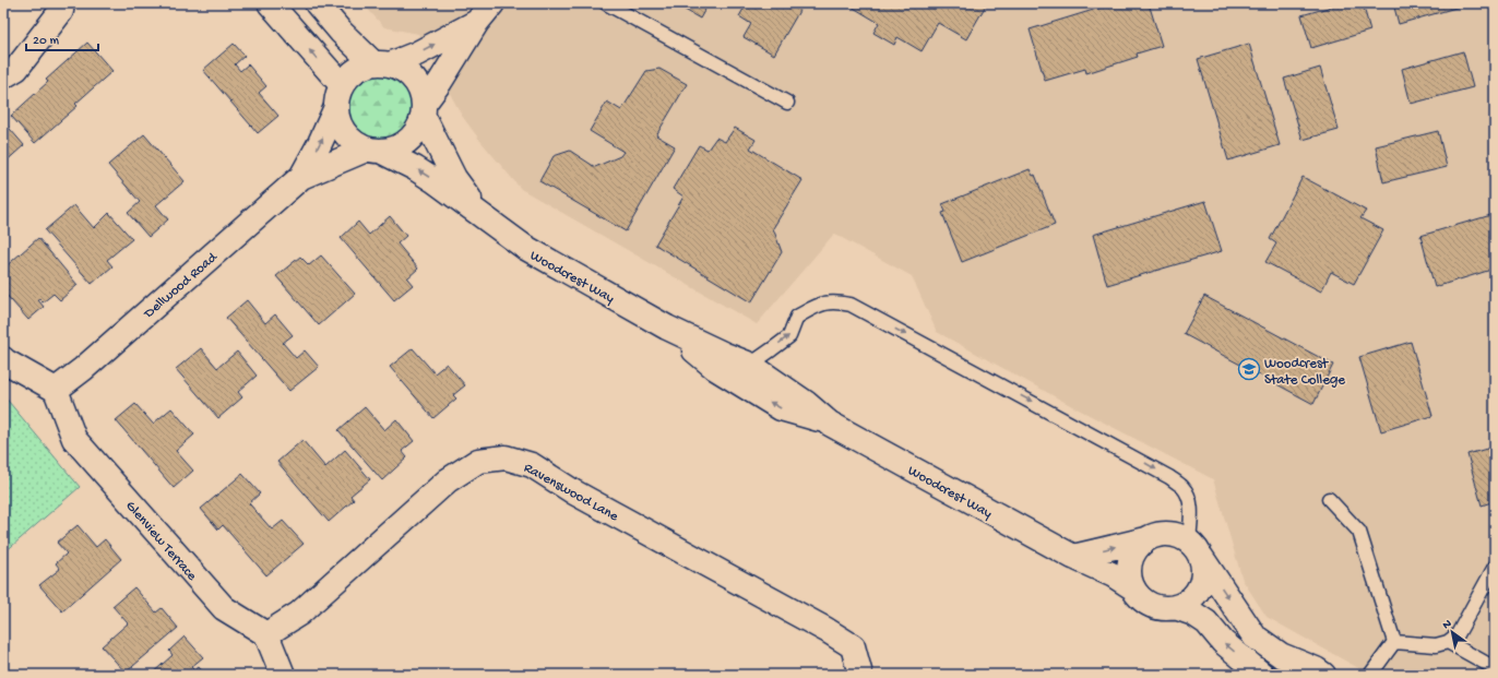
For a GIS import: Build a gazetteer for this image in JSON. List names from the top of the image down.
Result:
{
  "streets": {
    "street": [
      "Woodcrest Way",
      "Dellwood Road",
      "Ravenswood Lane",
      "Glenview Terrace"
    ]
  },
  "crossings": [
    ["Woodcrest Way", "Dellwood Road"],
    ["Dellwood Road", "Glenview Terrace"],
    ["Ravenswood Lane", "Glenview Terrace"]
  ],
  "places": {
    "school or university": ["Woodcrest State College"]
  },
  "scale_bar": "20 m",
  "north": "top left"
}
